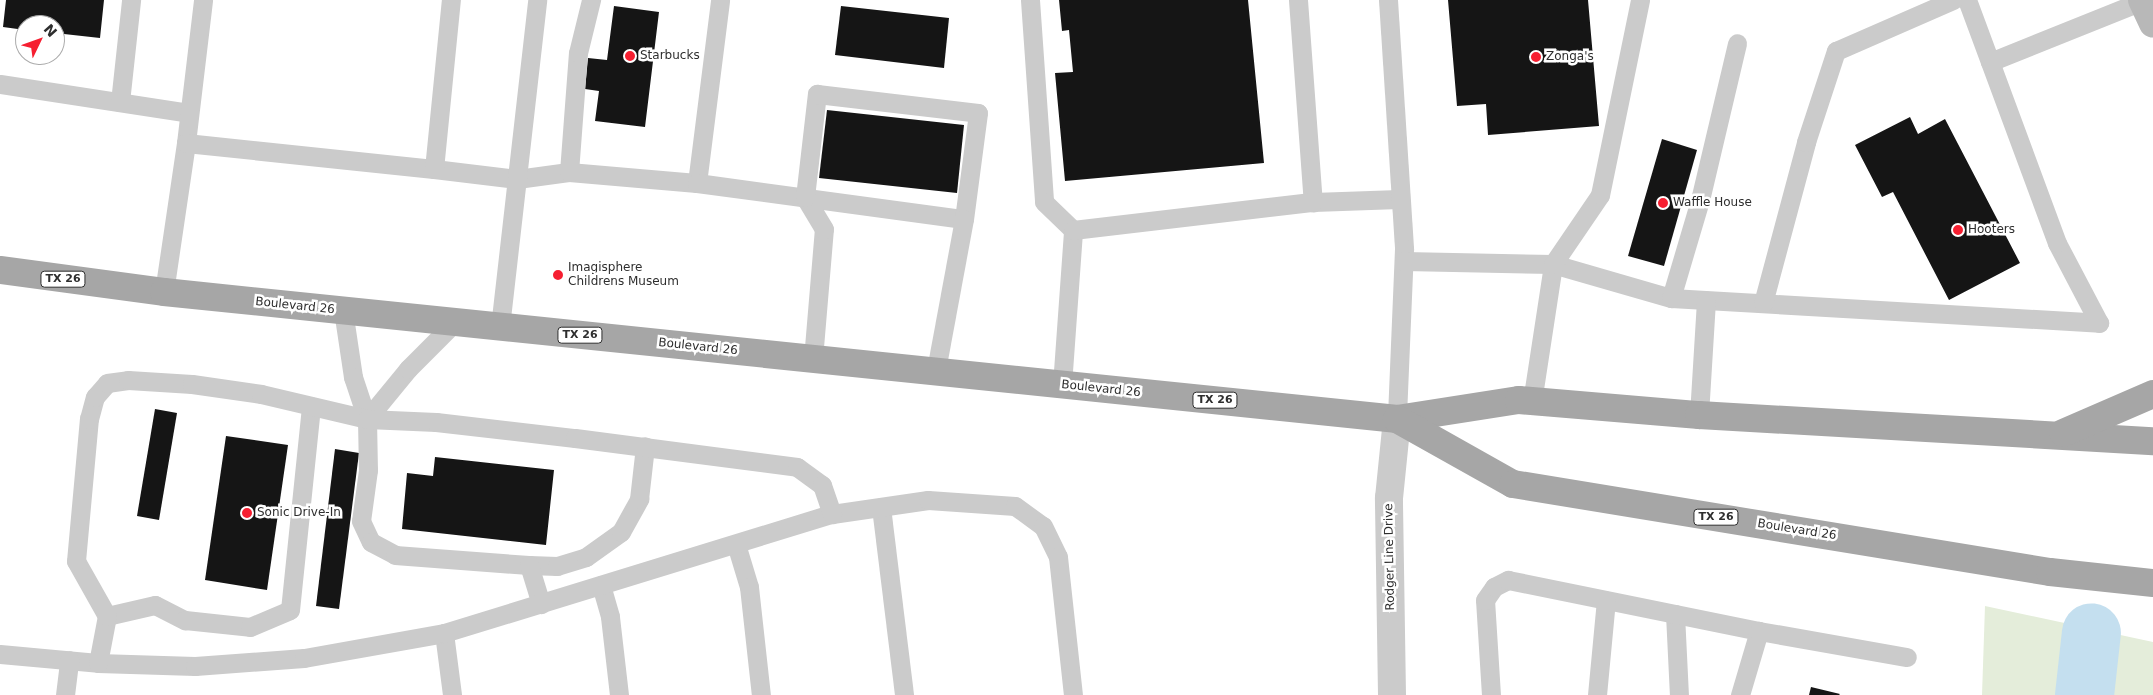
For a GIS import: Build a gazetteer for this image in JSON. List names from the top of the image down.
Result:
{
  "streets": {
    "main road": ["TX 26", "Boulevard 26"],
    "street": ["Rodger Line Drive"]
  },
  "crossings": [
    ["Boulevard 26", "Rodger Line Drive"]
  ],
  "places": [
    "Starbucks",
    "Zonga's",
    "Waffle House",
    "Hooters",
    "Imagisphere Childrens Museum",
    "Sonic Drive-In"
  ],
  "north": "top right"
}
